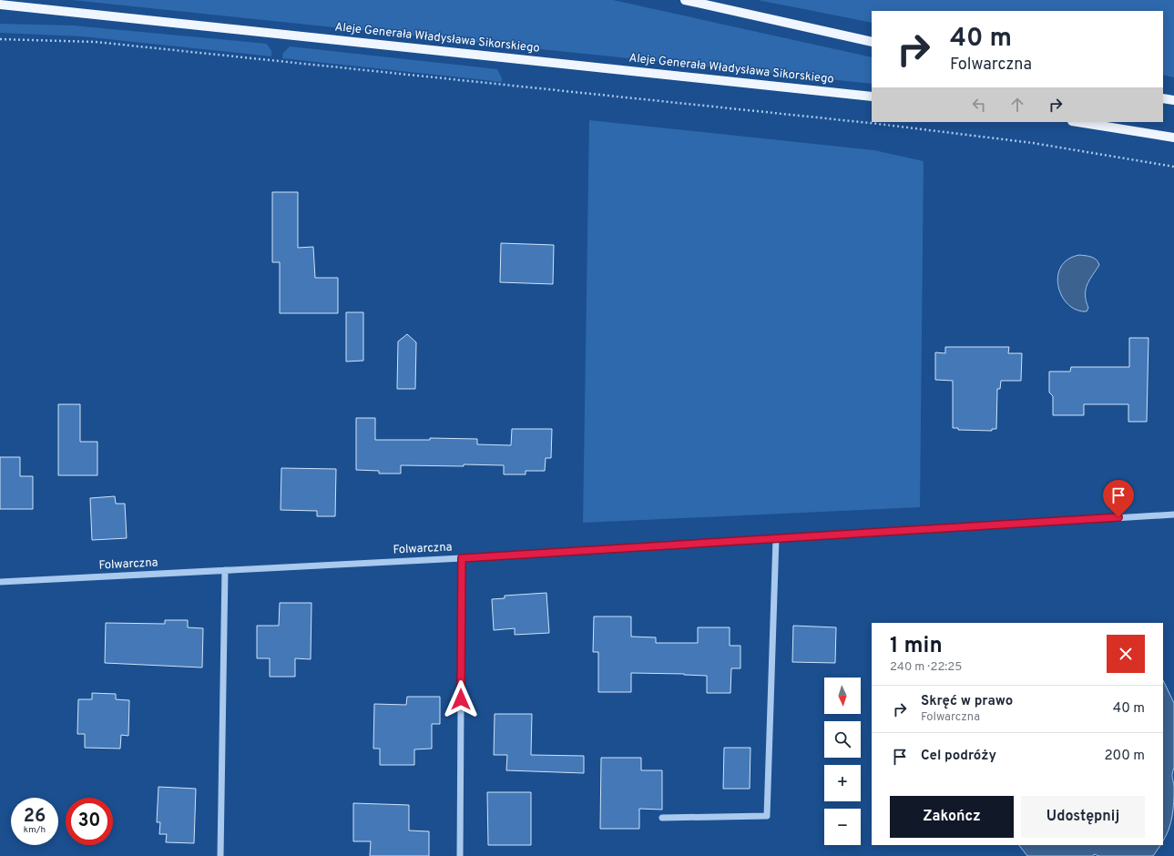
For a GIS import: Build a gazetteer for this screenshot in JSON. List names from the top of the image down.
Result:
{
  "streets": {
    "main road": ["Aleje Generała Władysława Sikorskiego"],
    "street": ["Folwarczna"]
  },
  "north": "bottom",
  "page": {
    "turn": ["40 m", "Folwarczna"],
    "heading": ["1 min", "240 m · 22:25"],
    "map_buttons": ["+", "−"],
    "list": [
      {
        "name": "Skręć w prawo",
        "note": "Folwarczna",
        "value": "40 m"
      },
      {
        "name": "Cel podróży",
        "value": "200 m"
      }
    ],
    "buttons": ["Zakończ", "Udostępnij"],
    "speed": "26 km/h",
    "limit": "30"
  }
}
